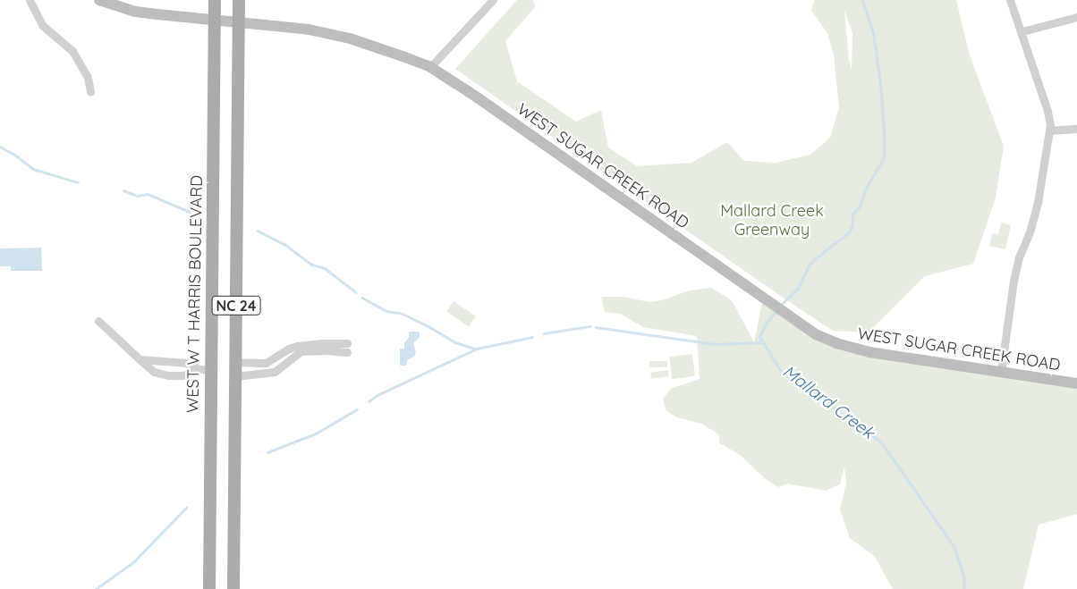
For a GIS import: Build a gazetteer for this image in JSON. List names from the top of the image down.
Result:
{
  "streets": {
    "main road": ["WEST SUGAR CREEK ROAD", "WEST W T HARRIS BOULEVARD", "NC 24"]
  },
  "crossings": [
    ["WEST SUGAR CREEK ROAD", "WEST W T HARRIS BOULEVARD"],
    ["WEST SUGAR CREEK ROAD", "NC 24"]
  ],
  "water": ["Mallard Creek"],
  "parks": ["Mallard Creek Greenway"]
}
